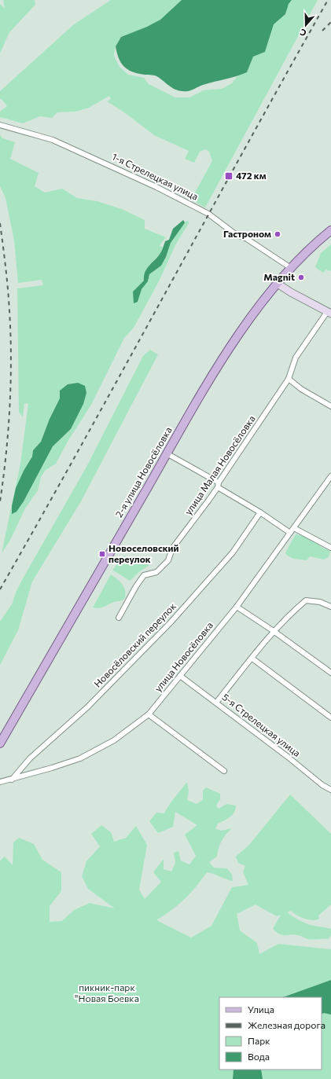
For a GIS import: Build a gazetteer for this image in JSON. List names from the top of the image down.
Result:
{
  "streets": {
    "main road": ["2-я улица Новосёловка"],
    "street": [
      "1-я Стрелецкая улица",
      "улица Малая Новосёловка",
      "Новосёловский переулок",
      "улица Новосёловка",
      "5-я Стрелецкая улица"
    ]
  },
  "crossings": [
    ["1-я Стрелецкая улица", "2-я улица Новосёловка"],
    ["Новосёловский переулок", "улица Новосёловка"],
    ["улица Новосёловка", "5-я Стрелецкая улица"]
  ],
  "parks": ["пикник-парк \"Новая Боевка"],
  "places": {
    "transit": ["472 км", "Новоселовский переулок"],
    "other": ["Гастроном", "Magnit"]
  },
  "legend": [
    "Улица",
    "Железная дорога",
    "Парк",
    "Вода"
  ],
  "north": "bottom"
}
